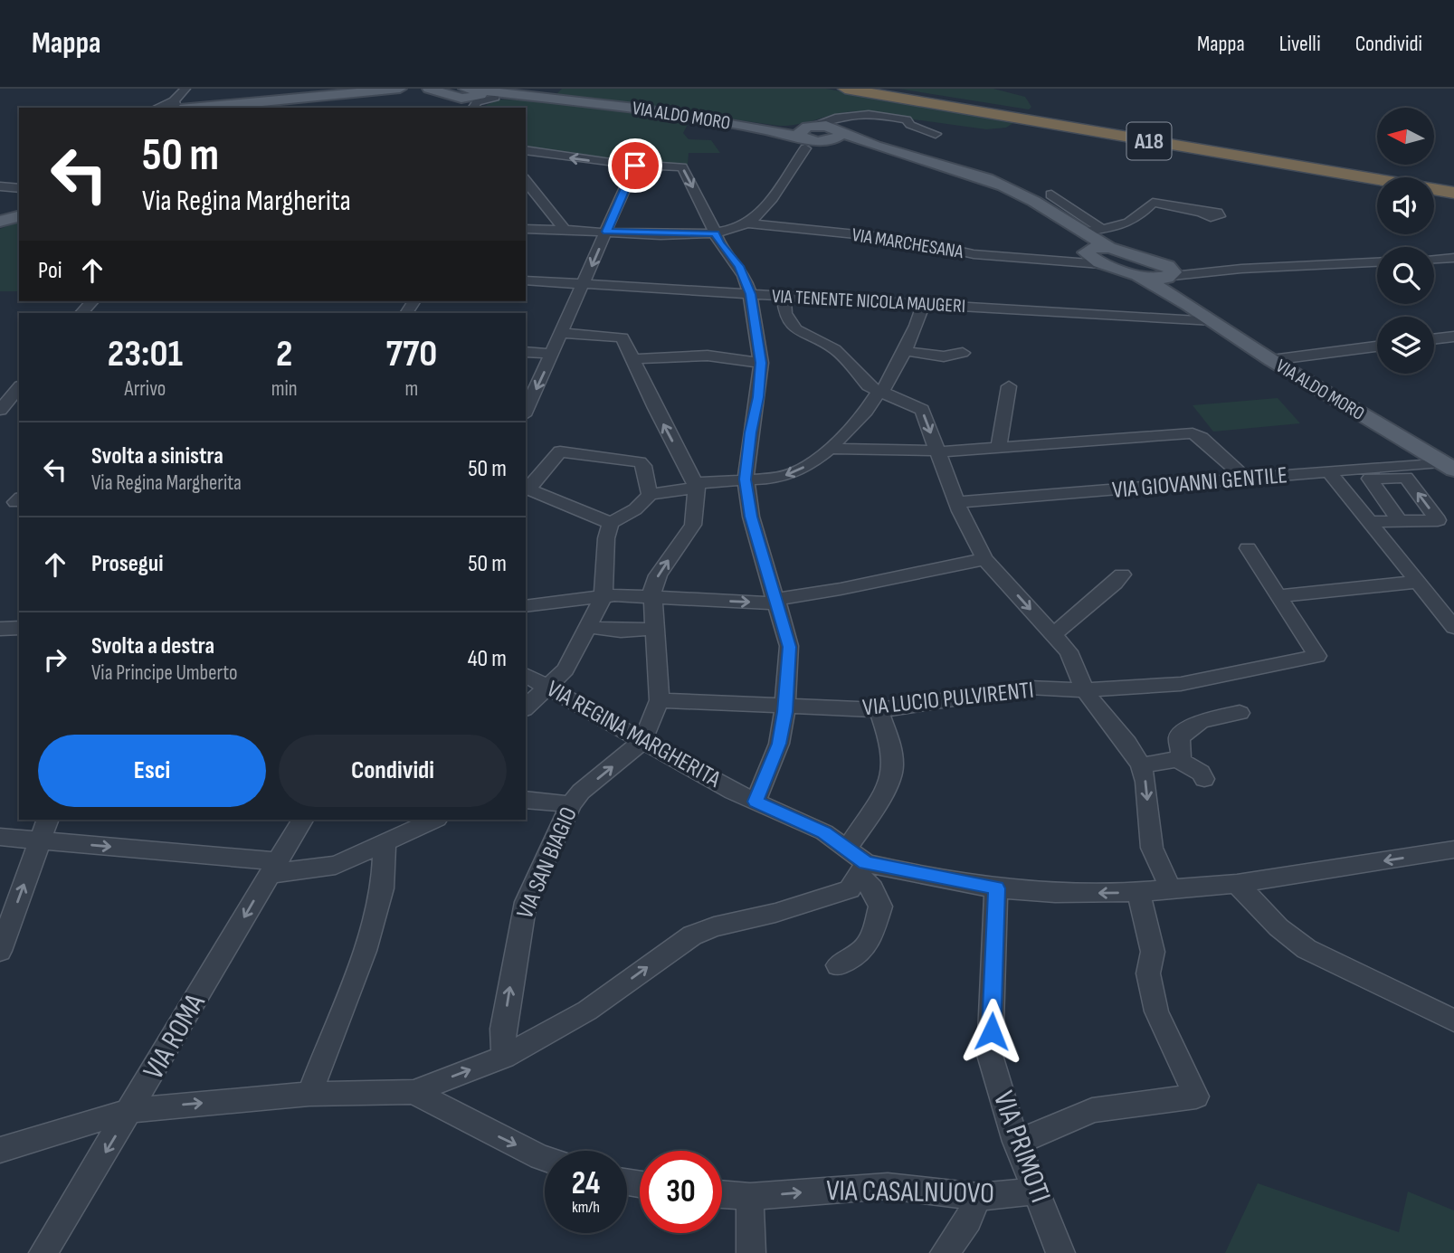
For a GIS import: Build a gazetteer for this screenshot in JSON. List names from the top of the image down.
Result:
{
  "streets": {
    "highway": ["A18"],
    "main road": ["VIA ALDO MORO"],
    "street": [
      "VIA MARCHESANA",
      "VIA TENENTE NICOLA MAUGERI",
      "VIA GIOVANNI GENTILE",
      "VIA LUCIO PULVIRENTI",
      "VIA REGINA MARGHERITA",
      "VIA SAN BIAGIO",
      "VIA ROMA",
      "VIA PRIMOTI",
      "VIA CASALNUOVO"
    ]
  },
  "crossings": [
    ["VIA ALDO MORO", "VIA TENENTE NICOLA MAUGERI"],
    ["VIA ALDO MORO", "VIA GIOVANNI GENTILE"],
    ["VIA LUCIO PULVIRENTI", "VIA SAN BIAGIO"],
    ["VIA REGINA MARGHERITA", "VIA SAN BIAGIO"],
    ["VIA PRIMOTI", "VIA CASALNUOVO"]
  ],
  "one_way": ["VIA CASALNUOVO"],
  "north": "left",
  "page": {
    "header": "Mappa",
    "nav": ["Mappa", "Livelli", "Condividi"],
    "turn": ["50 m", "Via Regina Margherita"],
    "then": "Poi",
    "eta": [
      "23:01",
      "Arrivo",
      "2",
      "min",
      "770",
      "m"
    ],
    "list": [
      {
        "name": "Svolta a sinistra",
        "note": "Via Regina Margherita",
        "value": "50 m"
      },
      {
        "name": "Prosegui",
        "value": "50 m"
      },
      {
        "name": "Svolta a destra",
        "note": "Via Principe Umberto",
        "value": "40 m"
      }
    ],
    "buttons": ["Esci", "Condividi"],
    "speed": "24 km/h",
    "limit": "30"
  }
}
